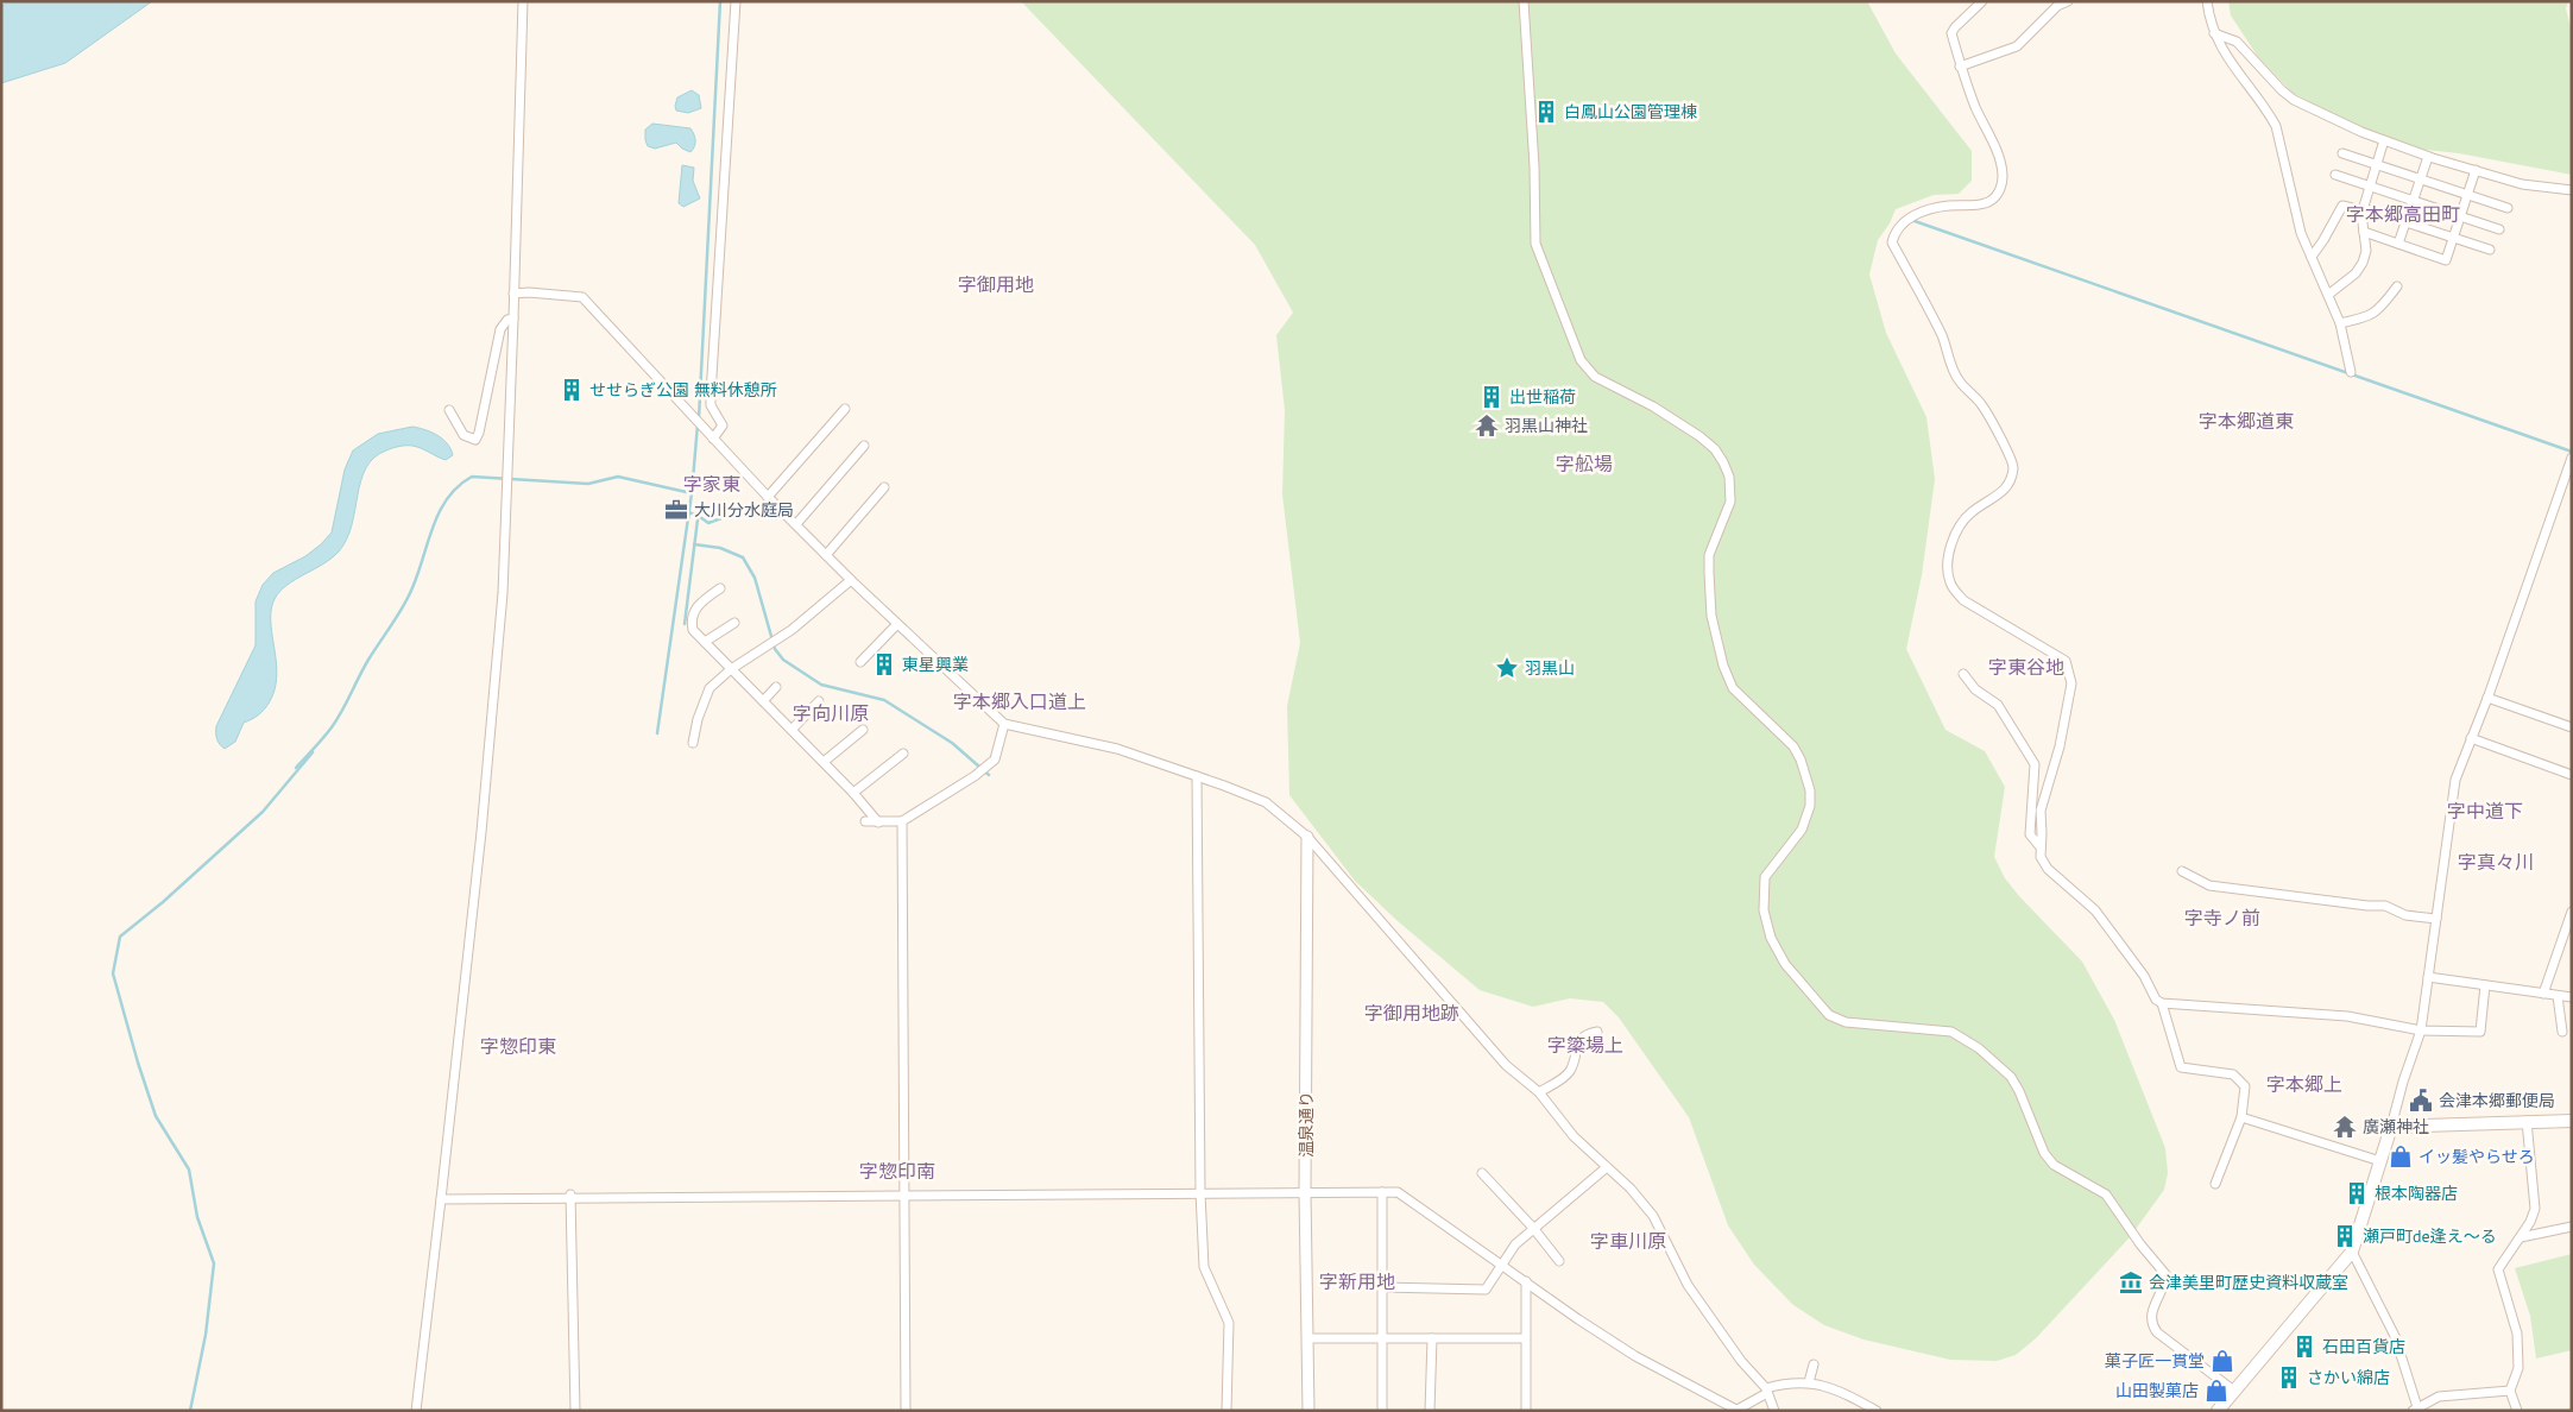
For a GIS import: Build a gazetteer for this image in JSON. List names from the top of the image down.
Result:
{
  "streets": {
    "street": ["温泉通り"]
  },
  "districts": [
    "字本郷高田町",
    "字御用地",
    "字本郷道東",
    "字舩場",
    "字家東",
    "字東谷地",
    "字本郷入口道上",
    "字向川原",
    "字中道下",
    "字真々川",
    "字寺ノ前",
    "字御用地跡",
    "字簗場上",
    "字惣印東",
    "字本郷上",
    "字惣印南",
    "字車川原",
    "字新用地"
  ],
  "places": {
    "building": [
      "白鳳山公園管理棟",
      "せせらぎ公園 無料休憩所",
      "出世稲荷",
      "東星興業",
      "根本陶器店",
      "瀬戸町de逢え〜る",
      "石田百貨店",
      "さかい綿店"
    ],
    "temple": ["羽黒山神社", "廣瀬神社"],
    "office": ["大川分水庭局"],
    "place": ["羽黒山"],
    "public building": ["会津本郷郵便局"],
    "shop": ["イッ髪やらせろ", "菓子匠一貫堂", "山田製菓店"],
    "museum": ["会津美里町歴史資料収蔵室"]
  }
}
